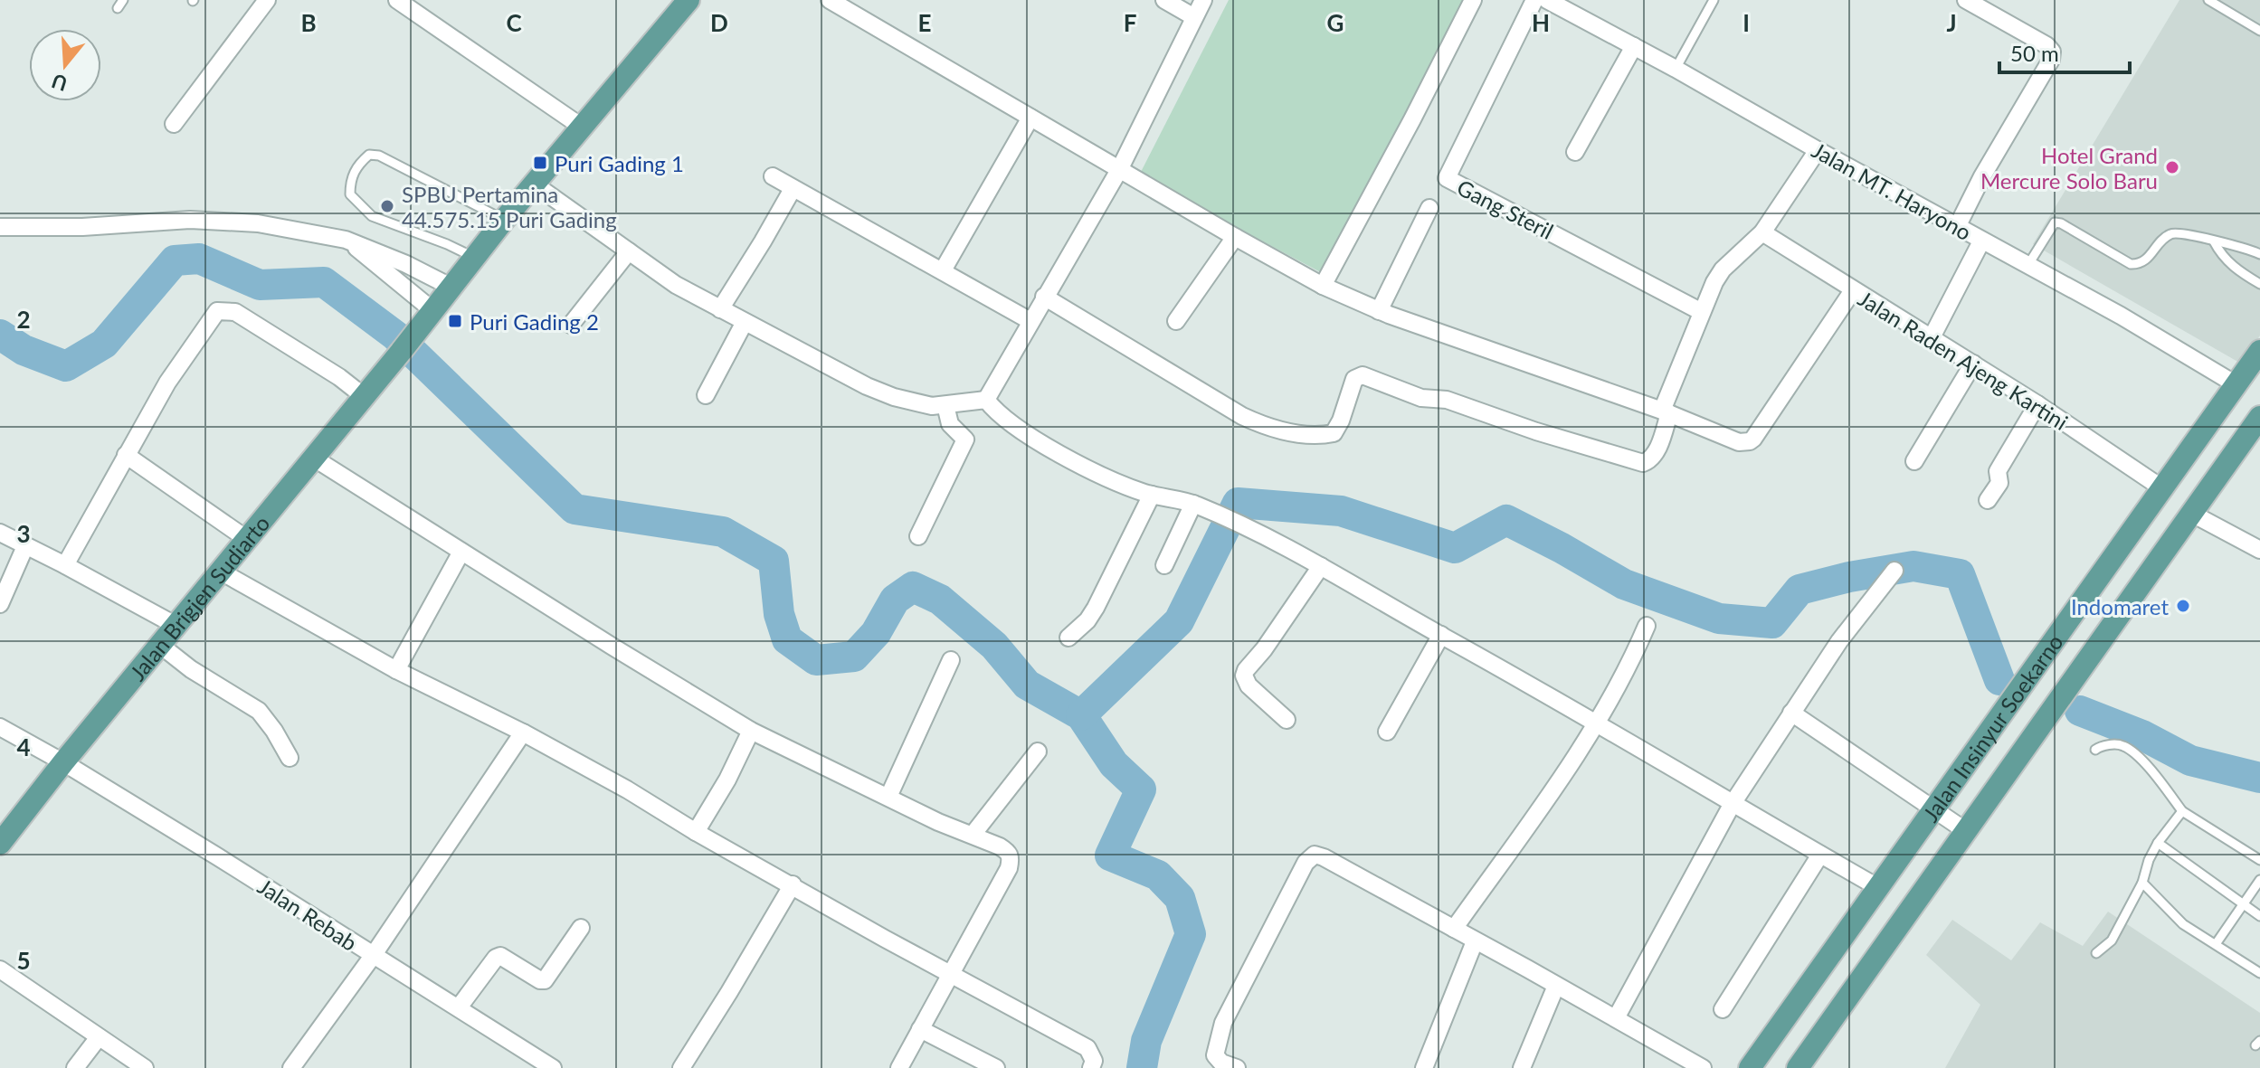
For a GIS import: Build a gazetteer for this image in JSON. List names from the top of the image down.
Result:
{
  "streets": {
    "main road": ["Jalan Brigjen Sudiarto", "Jalan Insinyur Soekarno"],
    "street": [
      "Jalan MT. Haryono",
      "Gang Steril",
      "Jalan Raden Ajeng Kartini",
      "Jalan Rebab"
    ]
  },
  "crossings": [
    ["Jalan MT. Haryono", "Jalan Insinyur Soekarno"],
    ["Jalan Raden Ajeng Kartini", "Jalan Insinyur Soekarno"],
    ["Jalan Brigjen Sudiarto", "Jalan Rebab"]
  ],
  "places": {
    "transit": ["Puri Gading 1", "Puri Gading 2"],
    "other": ["Hotel Grand Mercure Solo Baru", "SPBU Pertamina 44.575.15 Puri Gading", "Indomaret"]
  },
  "scale_bar": "50 m",
  "north": "bottom",
  "grid": {
    "columns": [
      "B",
      "C",
      "D",
      "E",
      "F",
      "G",
      "H",
      "I",
      "J"
    ],
    "rows": [
      "2",
      "3",
      "4",
      "5"
    ]
  }
}
